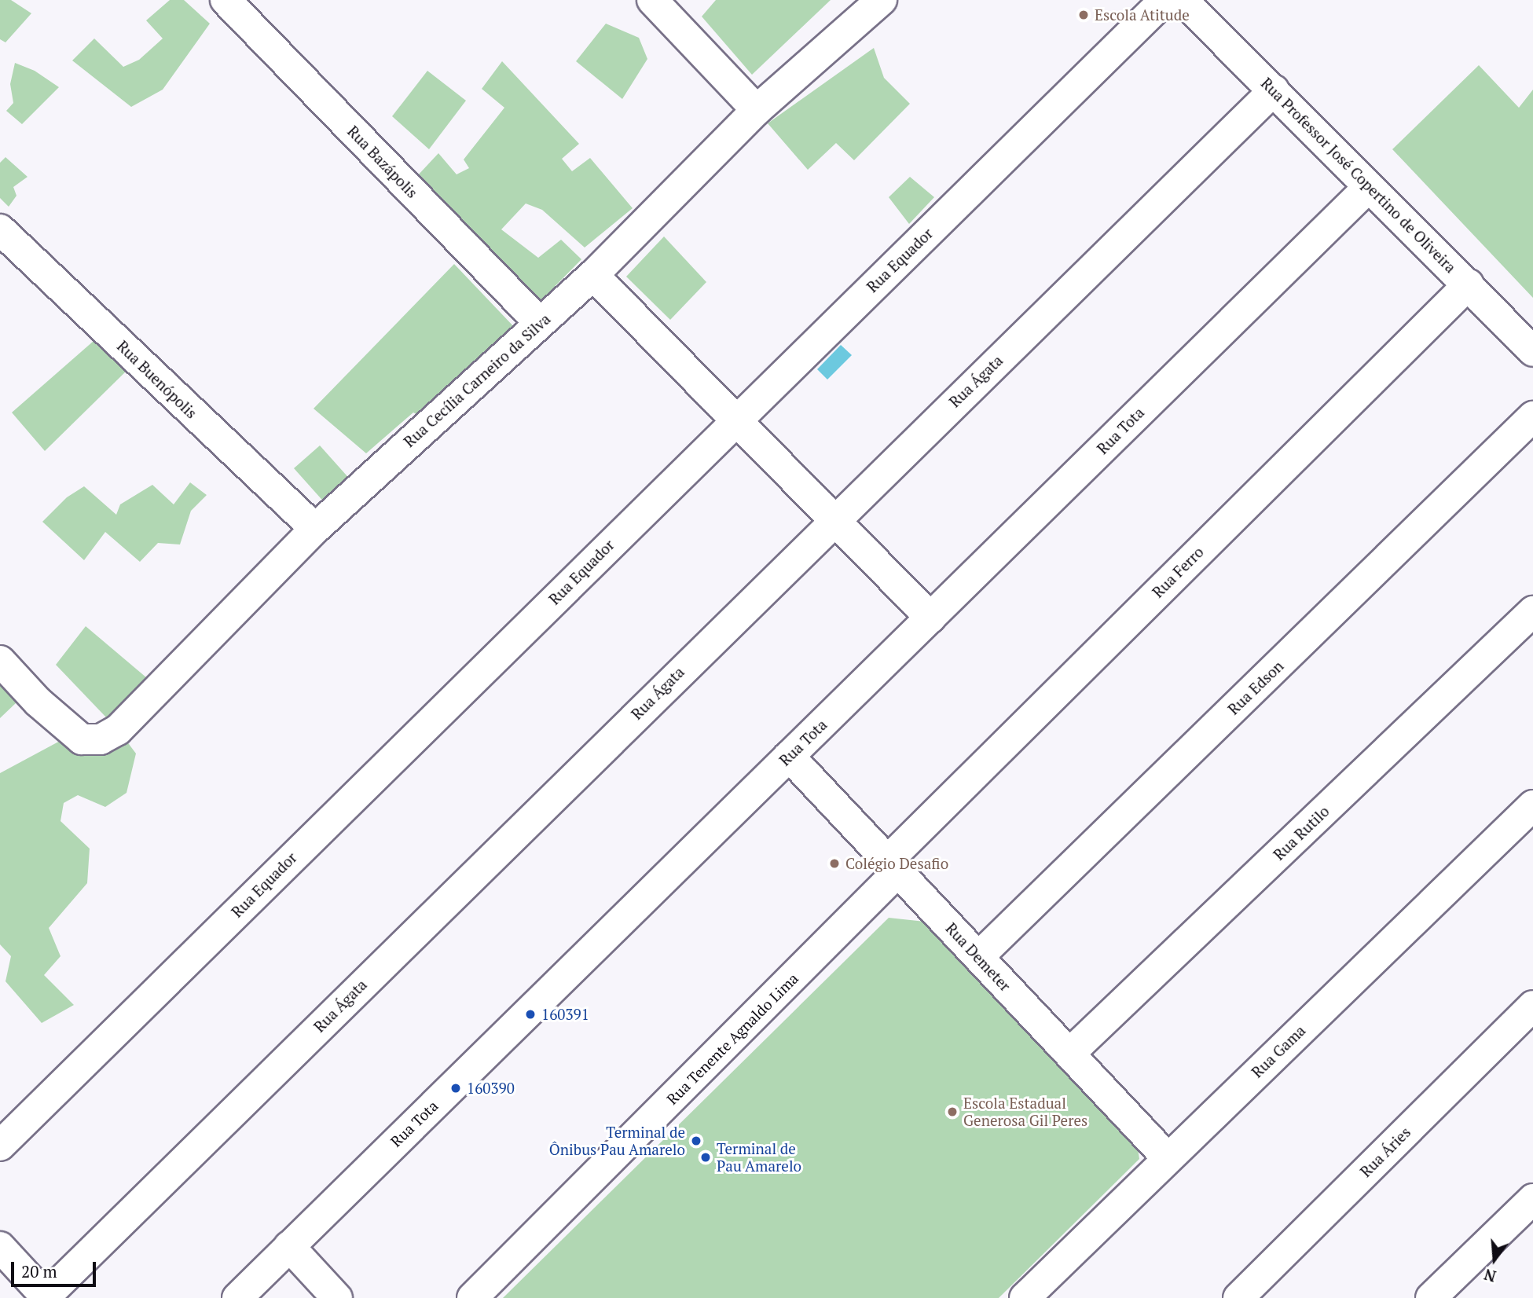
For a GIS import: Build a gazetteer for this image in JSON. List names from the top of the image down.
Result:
{
  "streets": {
    "street": [
      "Rua Bazápolis",
      "Rua Professor José Copertino de Oliveira",
      "Rua Equador",
      "Rua Buenópolis",
      "Rua Cecília Carneiro da Silva",
      "Rua Ágata",
      "Rua Tota",
      "Rua Ferro",
      "Rua Edson",
      "Rua Rutilo",
      "Rua Demeter",
      "Rua Tenente Agnaldo Lima",
      "Rua Gama",
      "Rua Áries"
    ]
  },
  "crossings": [
    ["Rua Bazápolis", "Rua Cecília Carneiro da Silva"],
    ["Rua Professor José Copertino de Oliveira", "Rua Ágata"],
    ["Rua Professor José Copertino de Oliveira", "Rua Tota"],
    ["Rua Professor José Copertino de Oliveira", "Rua Ferro"],
    ["Rua Buenópolis", "Rua Cecília Carneiro da Silva"],
    ["Rua Tota", "Rua Demeter"],
    ["Rua Ferro", "Rua Demeter"],
    ["Rua Ferro", "Rua Tenente Agnaldo Lima"],
    ["Rua Edson", "Rua Demeter"],
    ["Rua Rutilo", "Rua Demeter"],
    ["Rua Demeter", "Rua Tenente Agnaldo Lima"],
    ["Rua Demeter", "Rua Gama"]
  ],
  "places": [
    "Escola Atitude",
    "Colégio Desafio",
    "160391",
    "160390",
    "Escola Estadual Generosa Gil Peres",
    "Terminal de Ônibus Pau Amarelo",
    "Terminal de Pau Amarelo"
  ],
  "scale_bar": "20 m",
  "north": "bottom"
}
